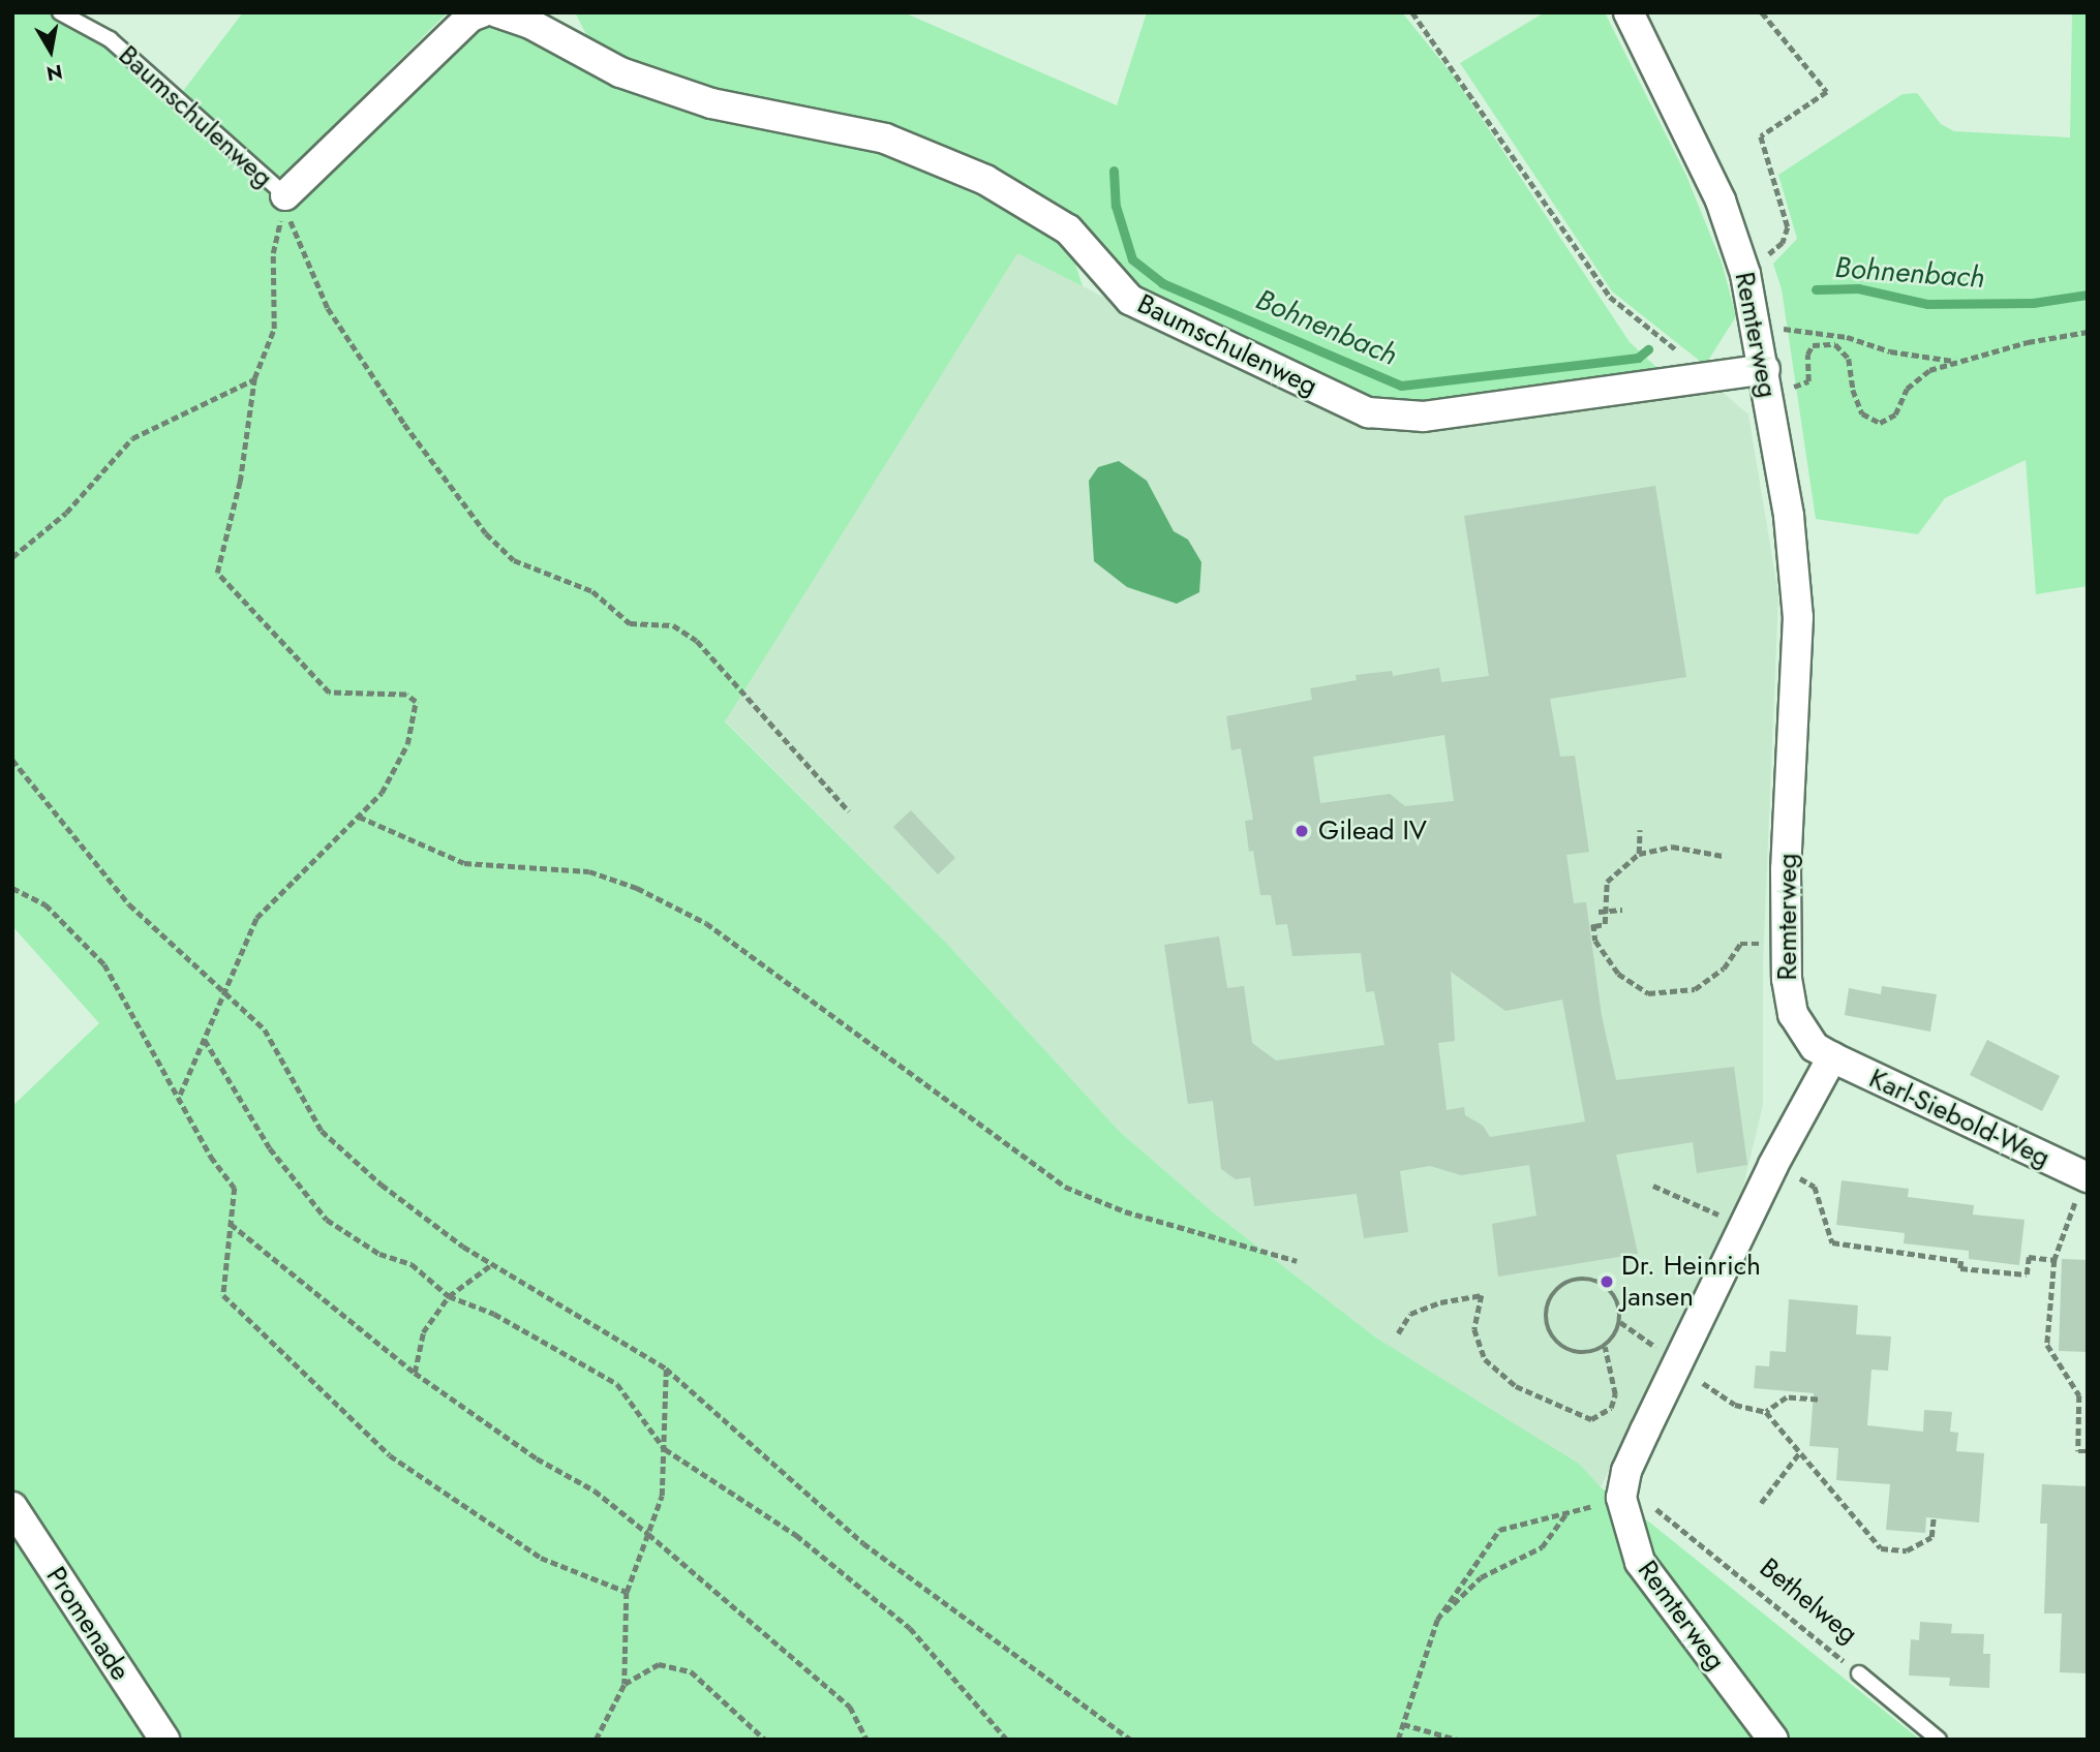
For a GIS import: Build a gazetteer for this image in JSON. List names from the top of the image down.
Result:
{
  "streets": {
    "street": [
      "Baumschulenweg",
      "Remterweg",
      "Karl-Siebold-Weg",
      "Promenade"
    ],
    "lane": ["Bethelweg"]
  },
  "crossings": [
    ["Baumschulenweg", "Remterweg"],
    ["Remterweg", "Karl-Siebold-Weg"]
  ],
  "water": ["Bohnenbach"],
  "places": ["Gilead IV", "Dr. Heinrich Jansen"],
  "north": "bottom"
}
